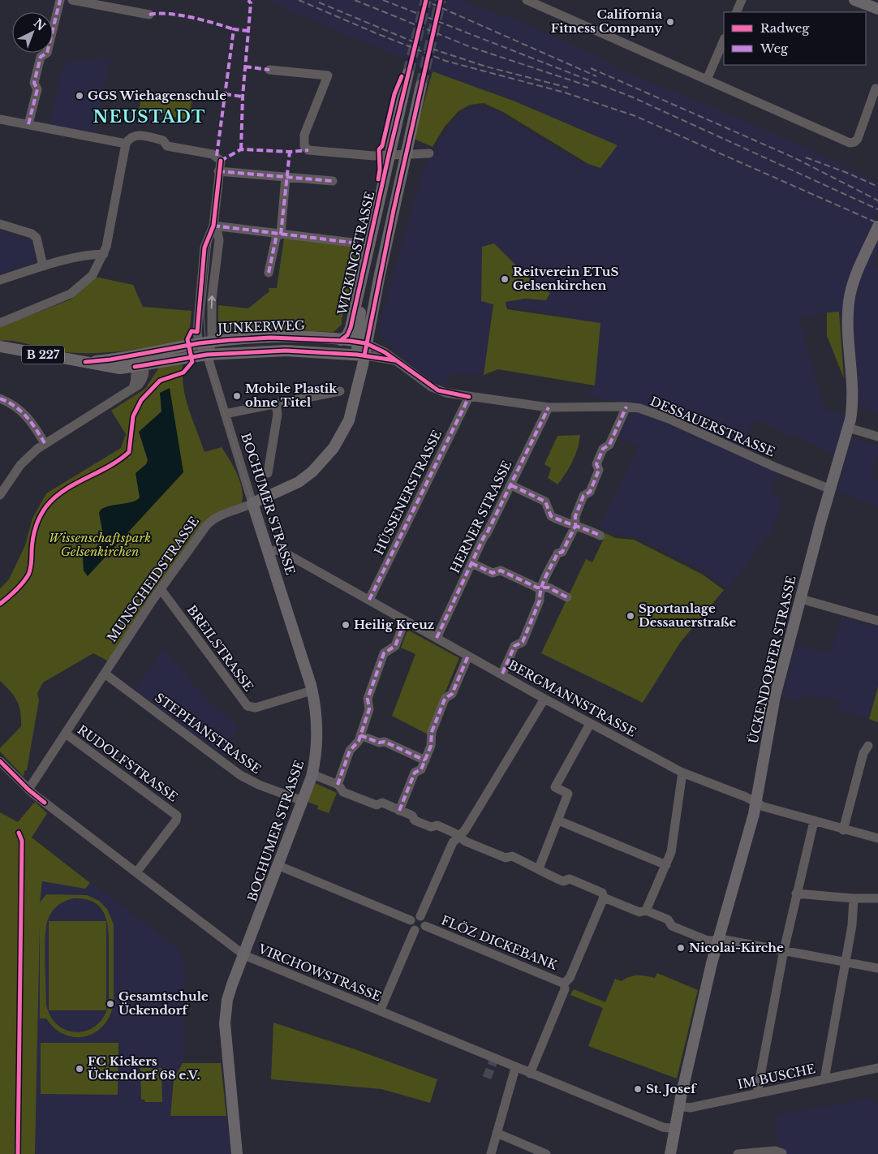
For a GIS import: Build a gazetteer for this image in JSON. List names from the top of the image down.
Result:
{
  "streets": {
    "main road": [
      "WICKINGSTRASSE",
      "JUNKERWEG",
      "B 227",
      "BOCHUMER STRASSE",
      "MUNSCHEIDSTRASSE",
      "ÜCKENDORFER STRASSE"
    ],
    "street": [
      "DESSAUERSTRASSE",
      "HÜSSENERSTRASSE",
      "HERNER STRASSE",
      "BREILSTRASSE",
      "BERGMANNSTRASSE",
      "STEPHANSTRASSE",
      "RUDOLFSTRASSE",
      "FLÖZ DICKEBANK",
      "VIRCHOWSTRASSE",
      "IM BUSCHE"
    ]
  },
  "crossings": [
    ["WICKINGSTRASSE", "JUNKERWEG"],
    ["WICKINGSTRASSE", "DESSAUERSTRASSE"],
    ["WICKINGSTRASSE", "MUNSCHEIDSTRASSE"],
    ["JUNKERWEG", "DESSAUERSTRASSE"],
    ["JUNKERWEG", "BOCHUMER STRASSE"],
    ["JUNKERWEG", "MUNSCHEIDSTRASSE"],
    ["DESSAUERSTRASSE", "HÜSSENERSTRASSE"],
    ["DESSAUERSTRASSE", "HERNER STRASSE"],
    ["DESSAUERSTRASSE", "MUNSCHEIDSTRASSE"],
    ["DESSAUERSTRASSE", "ÜCKENDORFER STRASSE"],
    ["HÜSSENERSTRASSE", "BERGMANNSTRASSE"],
    ["BOCHUMER STRASSE", "MUNSCHEIDSTRASSE"],
    ["BOCHUMER STRASSE", "BREILSTRASSE"],
    ["BOCHUMER STRASSE", "BERGMANNSTRASSE"],
    ["BOCHUMER STRASSE", "STEPHANSTRASSE"],
    ["BOCHUMER STRASSE", "VIRCHOWSTRASSE"],
    ["HERNER STRASSE", "BERGMANNSTRASSE"],
    ["MUNSCHEIDSTRASSE", "BREILSTRASSE"],
    ["MUNSCHEIDSTRASSE", "STEPHANSTRASSE"],
    ["MUNSCHEIDSTRASSE", "RUDOLFSTRASSE"],
    ["MUNSCHEIDSTRASSE", "VIRCHOWSTRASSE"],
    ["ÜCKENDORFER STRASSE", "BERGMANNSTRASSE"],
    ["ÜCKENDORFER STRASSE", "VIRCHOWSTRASSE"],
    ["ÜCKENDORFER STRASSE", "IM BUSCHE"],
    ["RUDOLFSTRASSE", "VIRCHOWSTRASSE"]
  ],
  "districts": ["NEUSTADT"],
  "parks": ["Wissenschaftspark Gelsenkirchen"],
  "places": [
    "California Fitness Company",
    "GGS Wiehagenschule",
    "Reitverein ETuS Gelsenkirchen",
    "Mobile Plastik ohne Titel",
    "Sportanlage Dessauerstraße",
    "Heilig Kreuz",
    "Nicolai-Kirche",
    "Gesamtschule Ückendorf",
    "FC Kickers Ückendorf 68 e.V.",
    "St. Josef"
  ],
  "legend": ["Radweg", "Weg"],
  "north": "top right"
}
